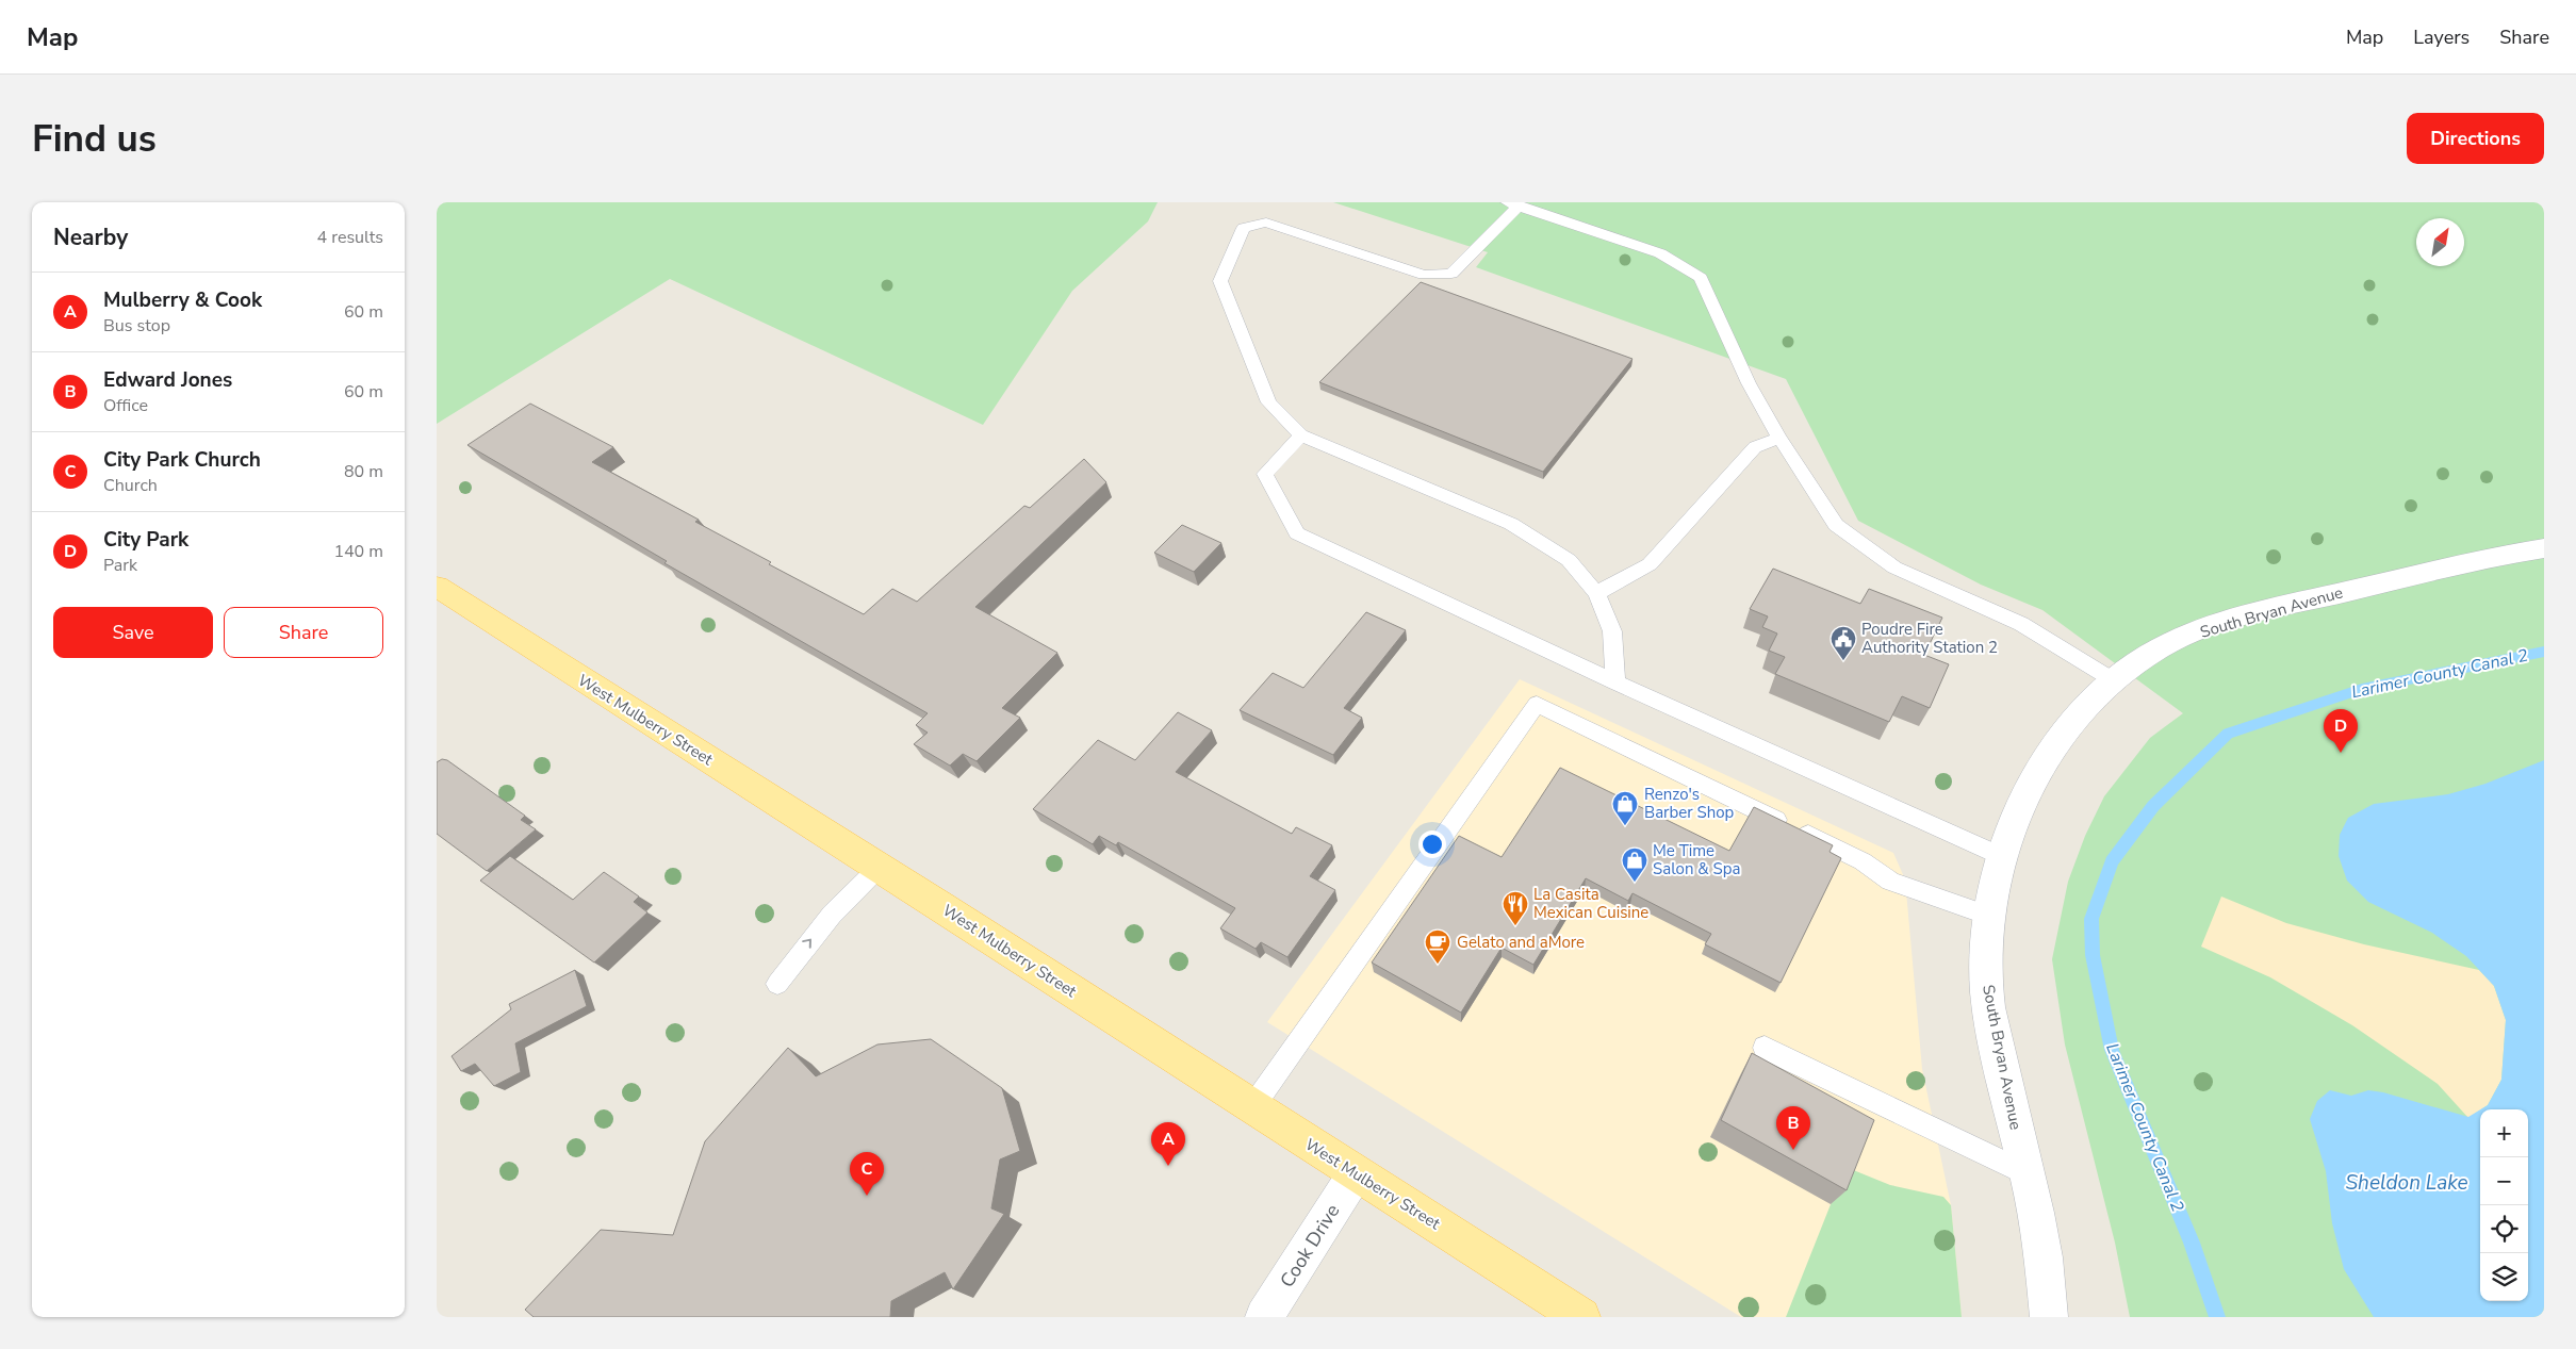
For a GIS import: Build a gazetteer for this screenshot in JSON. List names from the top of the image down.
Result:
{
  "streets": {
    "main road": ["West Mulberry Street"],
    "street": ["South Bryan Avenue", "Cook Drive"]
  },
  "crossings": [
    ["West Mulberry Street", "Cook Drive"]
  ],
  "water": ["Larimer County Canal 2", "Sheldon Lake"],
  "places": {
    "public building": ["Poudre Fire Authority Station 2"],
    "shop": ["Renzo's Barber Shop", "Me Time Salon & Spa"],
    "restaurant": ["La Casita Mexican Cuisine"],
    "cafe": ["Gelato and aMore"]
  },
  "north": "top right",
  "page": {
    "header": "Map",
    "nav": ["Map", "Layers", "Share"],
    "buttons": [
      "Directions",
      ["Save", "Share"]
    ],
    "title": "Find us",
    "heading": ["Nearby", "4 results"],
    "list": [
      {
        "mark": "A",
        "name": "Mulberry & Cook",
        "note": "Bus stop",
        "value": "60 m"
      },
      {
        "mark": "B",
        "name": "Edward Jones",
        "note": "Office",
        "value": "60 m"
      },
      {
        "mark": "C",
        "name": "City Park Church",
        "note": "Church",
        "value": "80 m"
      },
      {
        "mark": "D",
        "name": "City Park",
        "note": "Park",
        "value": "140 m"
      }
    ],
    "pins": [
      "D",
      "B",
      "A",
      "C"
    ],
    "map_buttons": ["+", "−"]
  }
}
